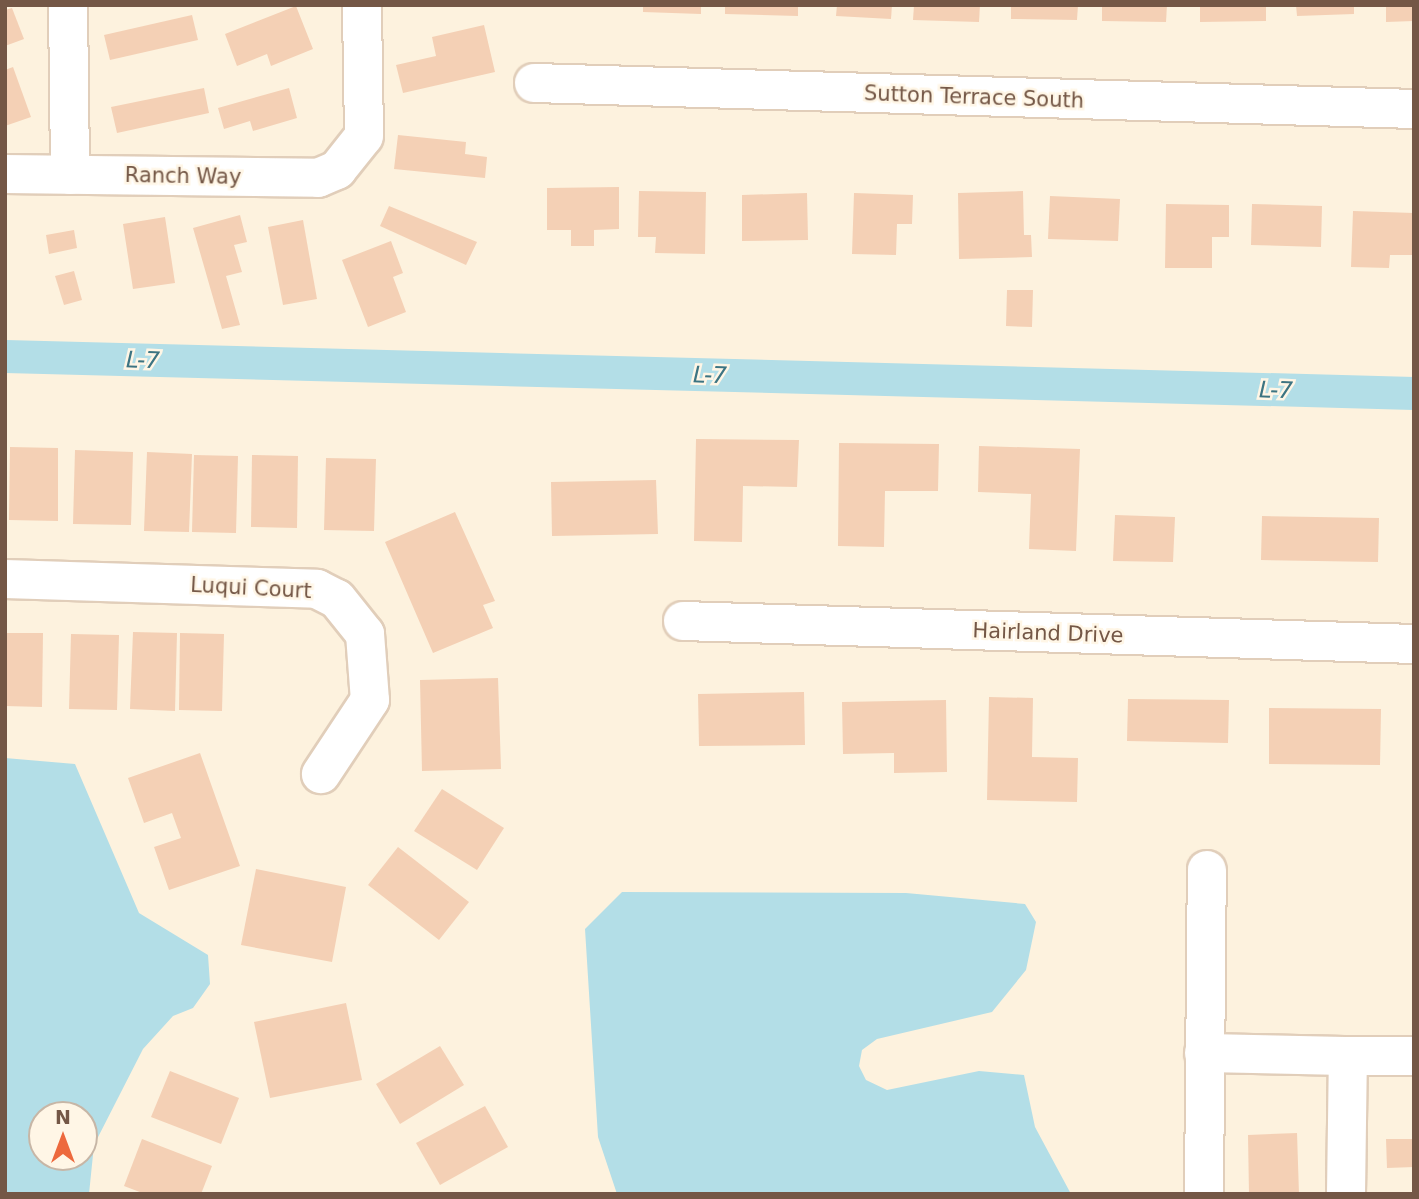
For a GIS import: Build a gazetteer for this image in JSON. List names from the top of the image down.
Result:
{
  "streets": {
    "street": [
      "Sutton Terrace South",
      "Ranch Way",
      "Luqui Court",
      "Hairland Drive"
    ]
  },
  "water": ["L-7"],
  "north": "top"
}
